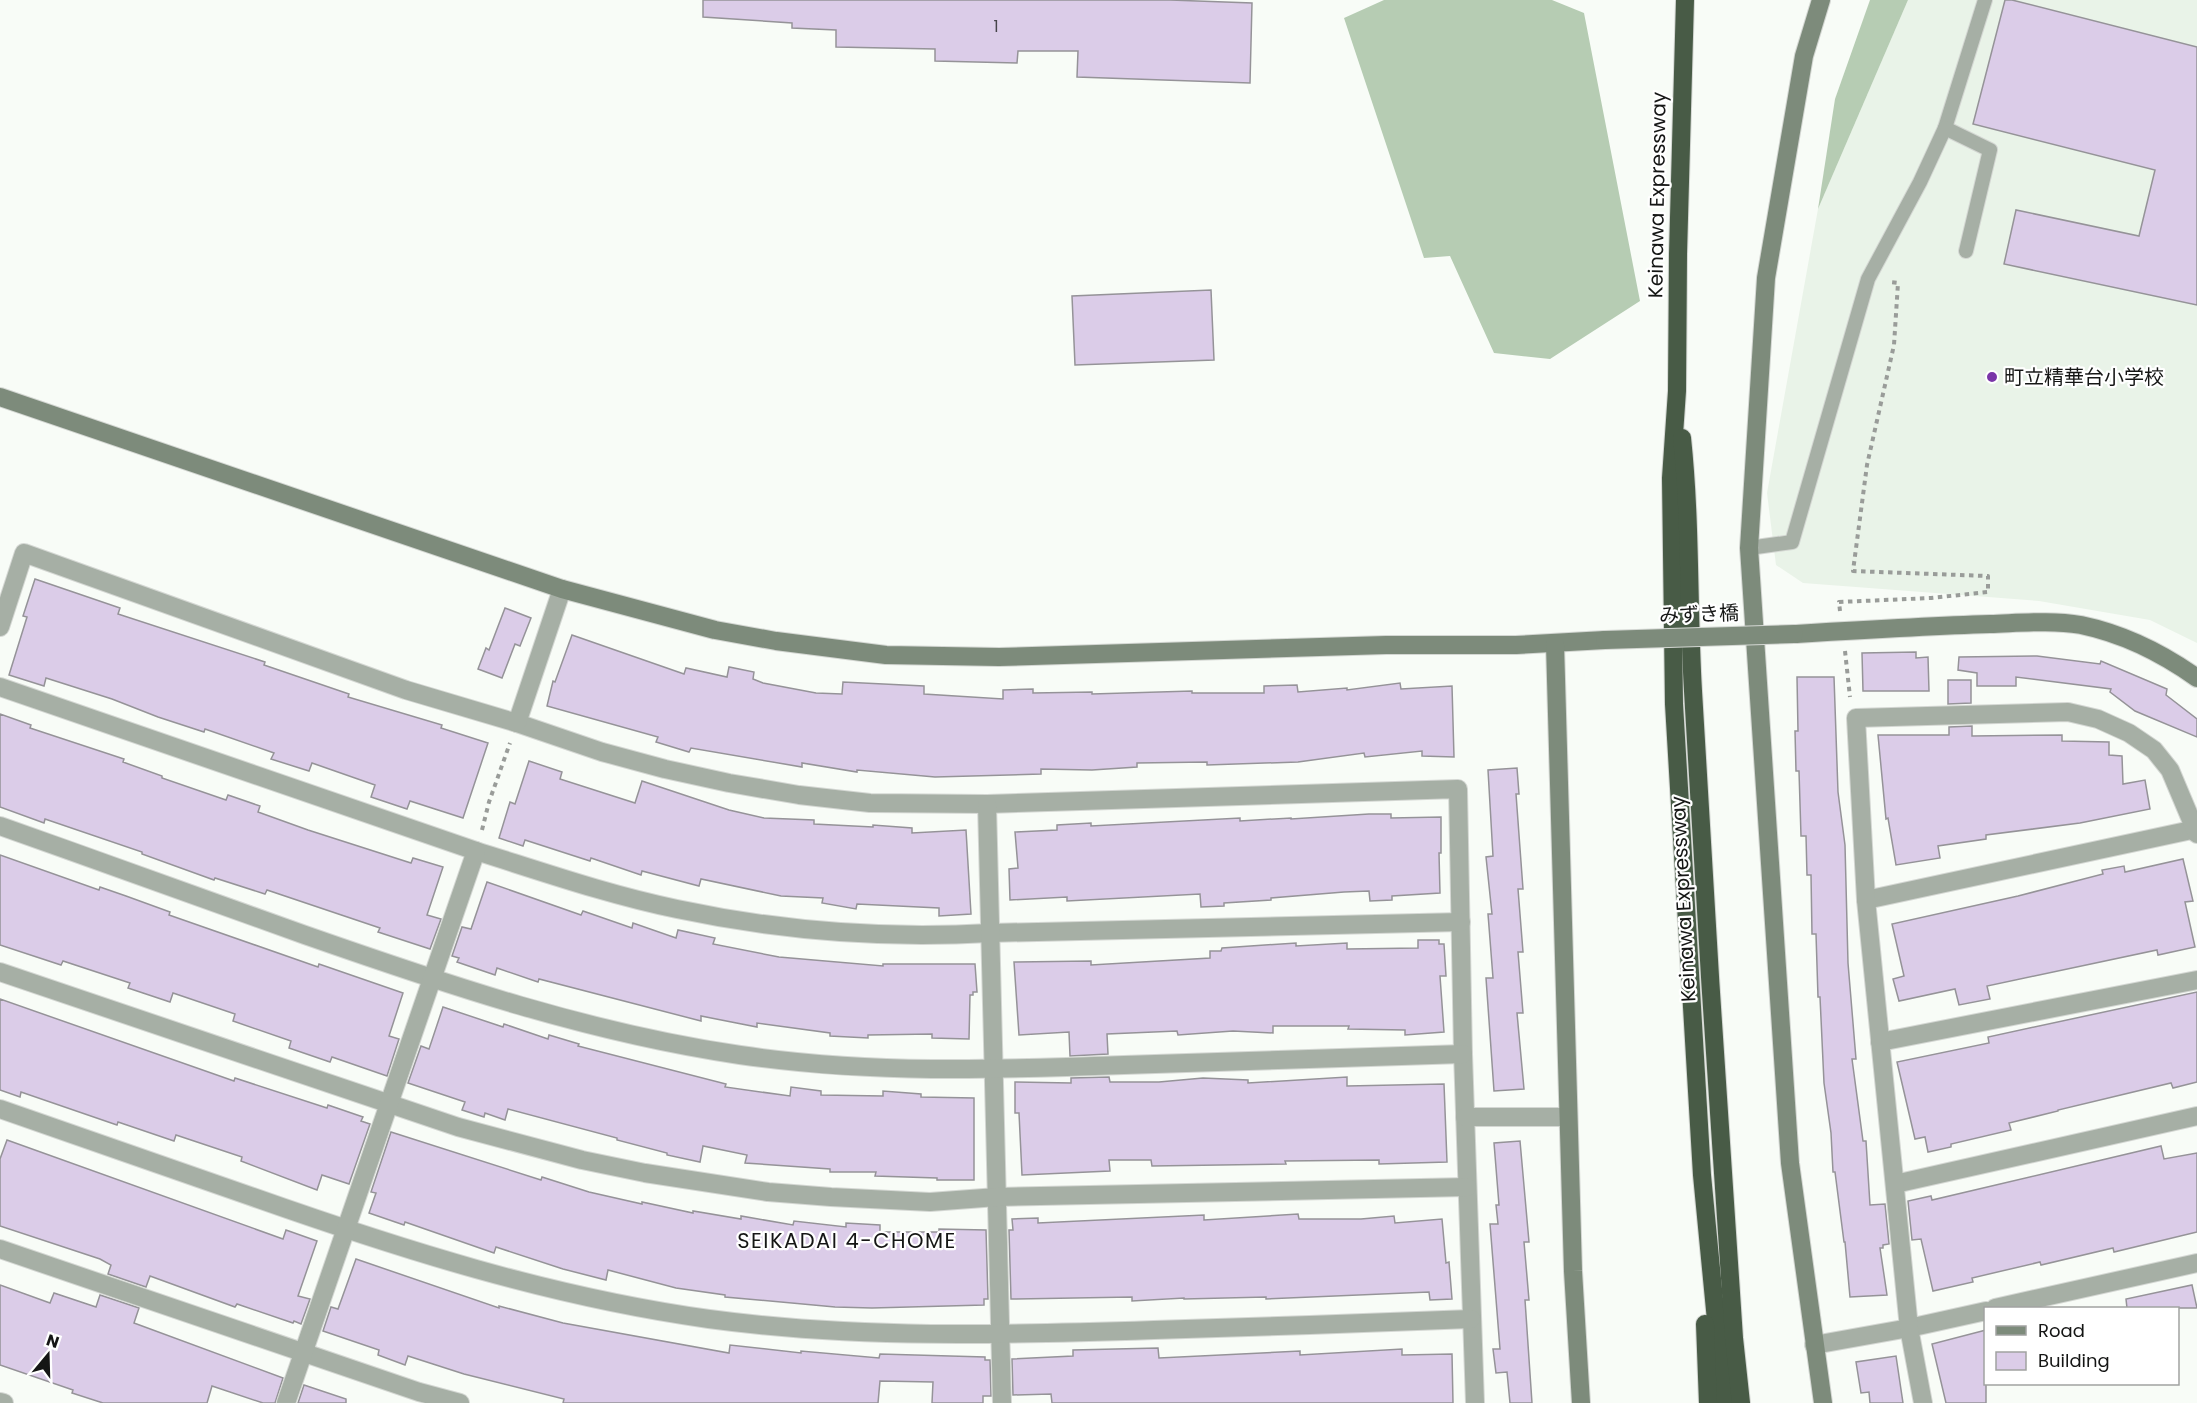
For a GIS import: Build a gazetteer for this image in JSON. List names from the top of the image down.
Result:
{
  "streets": {
    "highway": ["Keinawa Expressway"],
    "street": ["みずき橋"]
  },
  "districts": ["SEIKADAI 4-CHOME"],
  "places": ["町立精華台小学校"],
  "house_numbers": ["1"],
  "legend": ["Road", "Building"],
  "north": "top"
}
